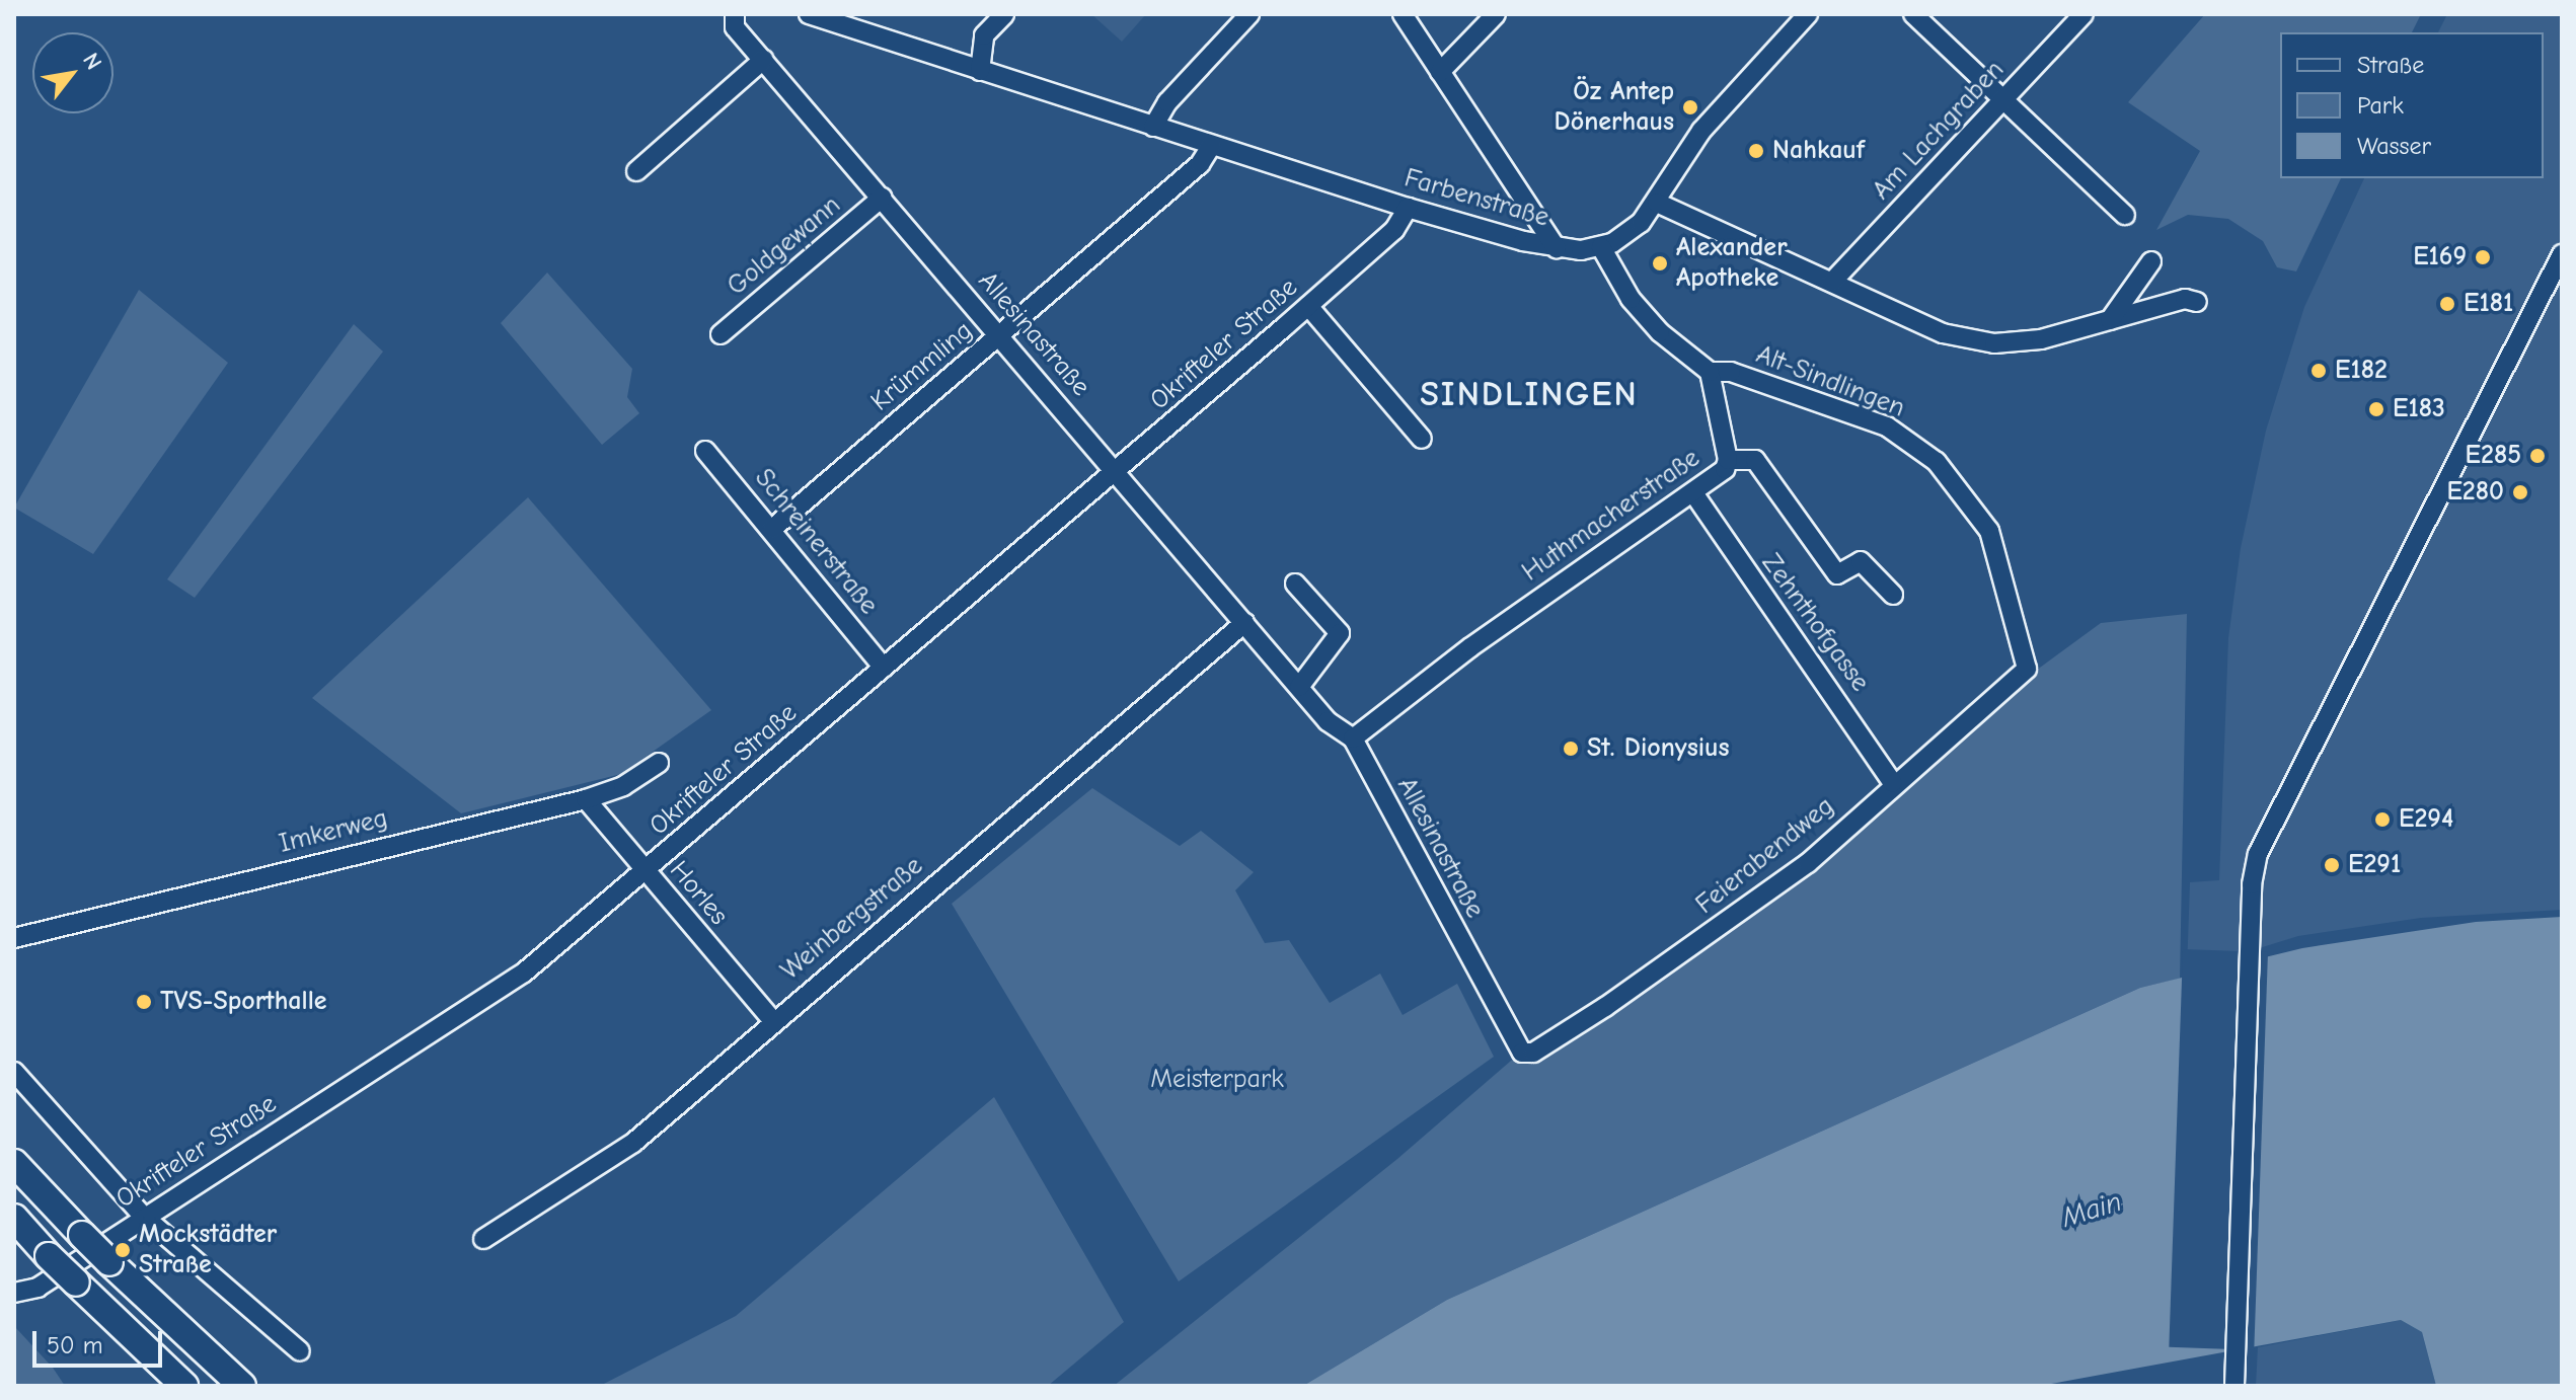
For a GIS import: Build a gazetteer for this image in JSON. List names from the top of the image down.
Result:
{
  "streets": {
    "street": [
      "Am Lachgraben",
      "Farbenstraße",
      "Goldgewann",
      "Allesinastraße",
      "Okrifteler Straße",
      "Krümmling",
      "Alt-Sindlingen",
      "Huthmacherstraße",
      "Schreinerstraße",
      "Zehnthofgasse",
      "Imkerweg",
      "Feierabendweg",
      "Horles",
      "Weinbergstraße"
    ]
  },
  "crossings": [
    ["Farbenstraße", "Okrifteler Straße"],
    ["Farbenstraße", "Krümmling"],
    ["Goldgewann", "Allesinastraße"],
    ["Allesinastraße", "Okrifteler Straße"],
    ["Allesinastraße", "Krümmling"],
    ["Allesinastraße", "Huthmacherstraße"],
    ["Allesinastraße", "Feierabendweg"],
    ["Allesinastraße", "Weinbergstraße"],
    ["Okrifteler Straße", "Schreinerstraße"],
    ["Okrifteler Straße", "Horles"],
    ["Krümmling", "Schreinerstraße"],
    ["Alt-Sindlingen", "Huthmacherstraße"],
    ["Alt-Sindlingen", "Feierabendweg"],
    ["Huthmacherstraße", "Zehnthofgasse"],
    ["Zehnthofgasse", "Feierabendweg"],
    ["Imkerweg", "Horles"],
    ["Horles", "Weinbergstraße"]
  ],
  "districts": ["SINDLINGEN"],
  "water": ["Main"],
  "parks": ["Meisterpark"],
  "places": [
    "Öz Antep Dönerhaus",
    "Nahkauf",
    "E169",
    "Alexander Apotheke",
    "E181",
    "E182",
    "E183",
    "E285",
    "E280",
    "St. Dionysius",
    "E294",
    "E291",
    "TVS-Sporthalle",
    "Mockstädter Straße"
  ],
  "legend": ["Straße", "Park", "Wasser"],
  "scale_bar": "50 m",
  "north": "top right"
}
